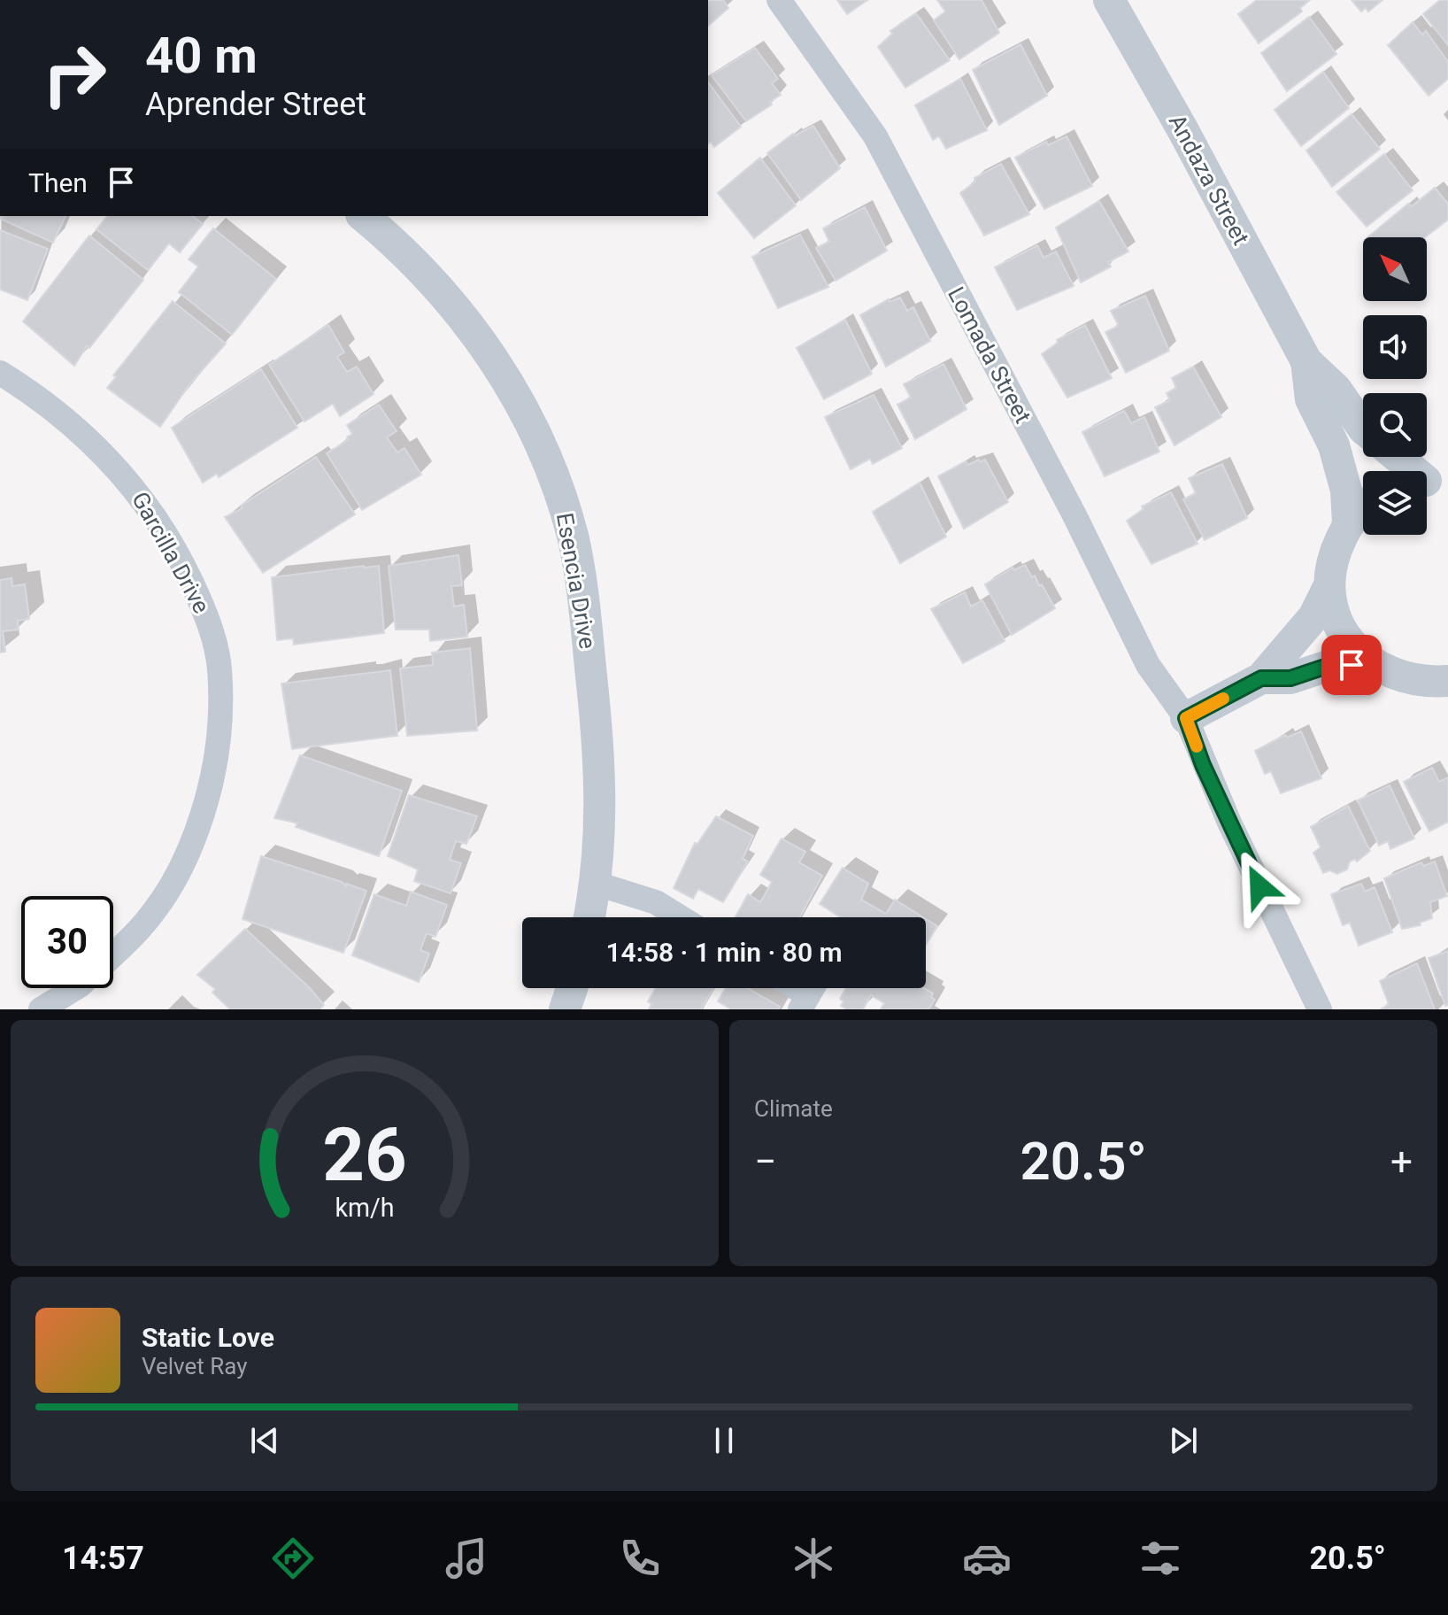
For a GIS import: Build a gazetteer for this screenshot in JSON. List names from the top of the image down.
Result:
{
  "streets": {
    "street": [
      "Andaza Street",
      "Lomada Street",
      "Garcilla Drive",
      "Esencia Drive"
    ]
  },
  "north": "top left",
  "page": {
    "turn": ["40 m", "Aprender Street"],
    "then": "Then",
    "limit": "30",
    "trip": "14:58 · 1 min · 80 m",
    "tile": "Climate",
    "heat": ["−", "20.5°", "+"],
    "song": ["Static Love", "Velvet Ray"],
    "tabs": ["14:57", "20.5°"],
    "gauge": ["26", "km/h"]
  }
}
